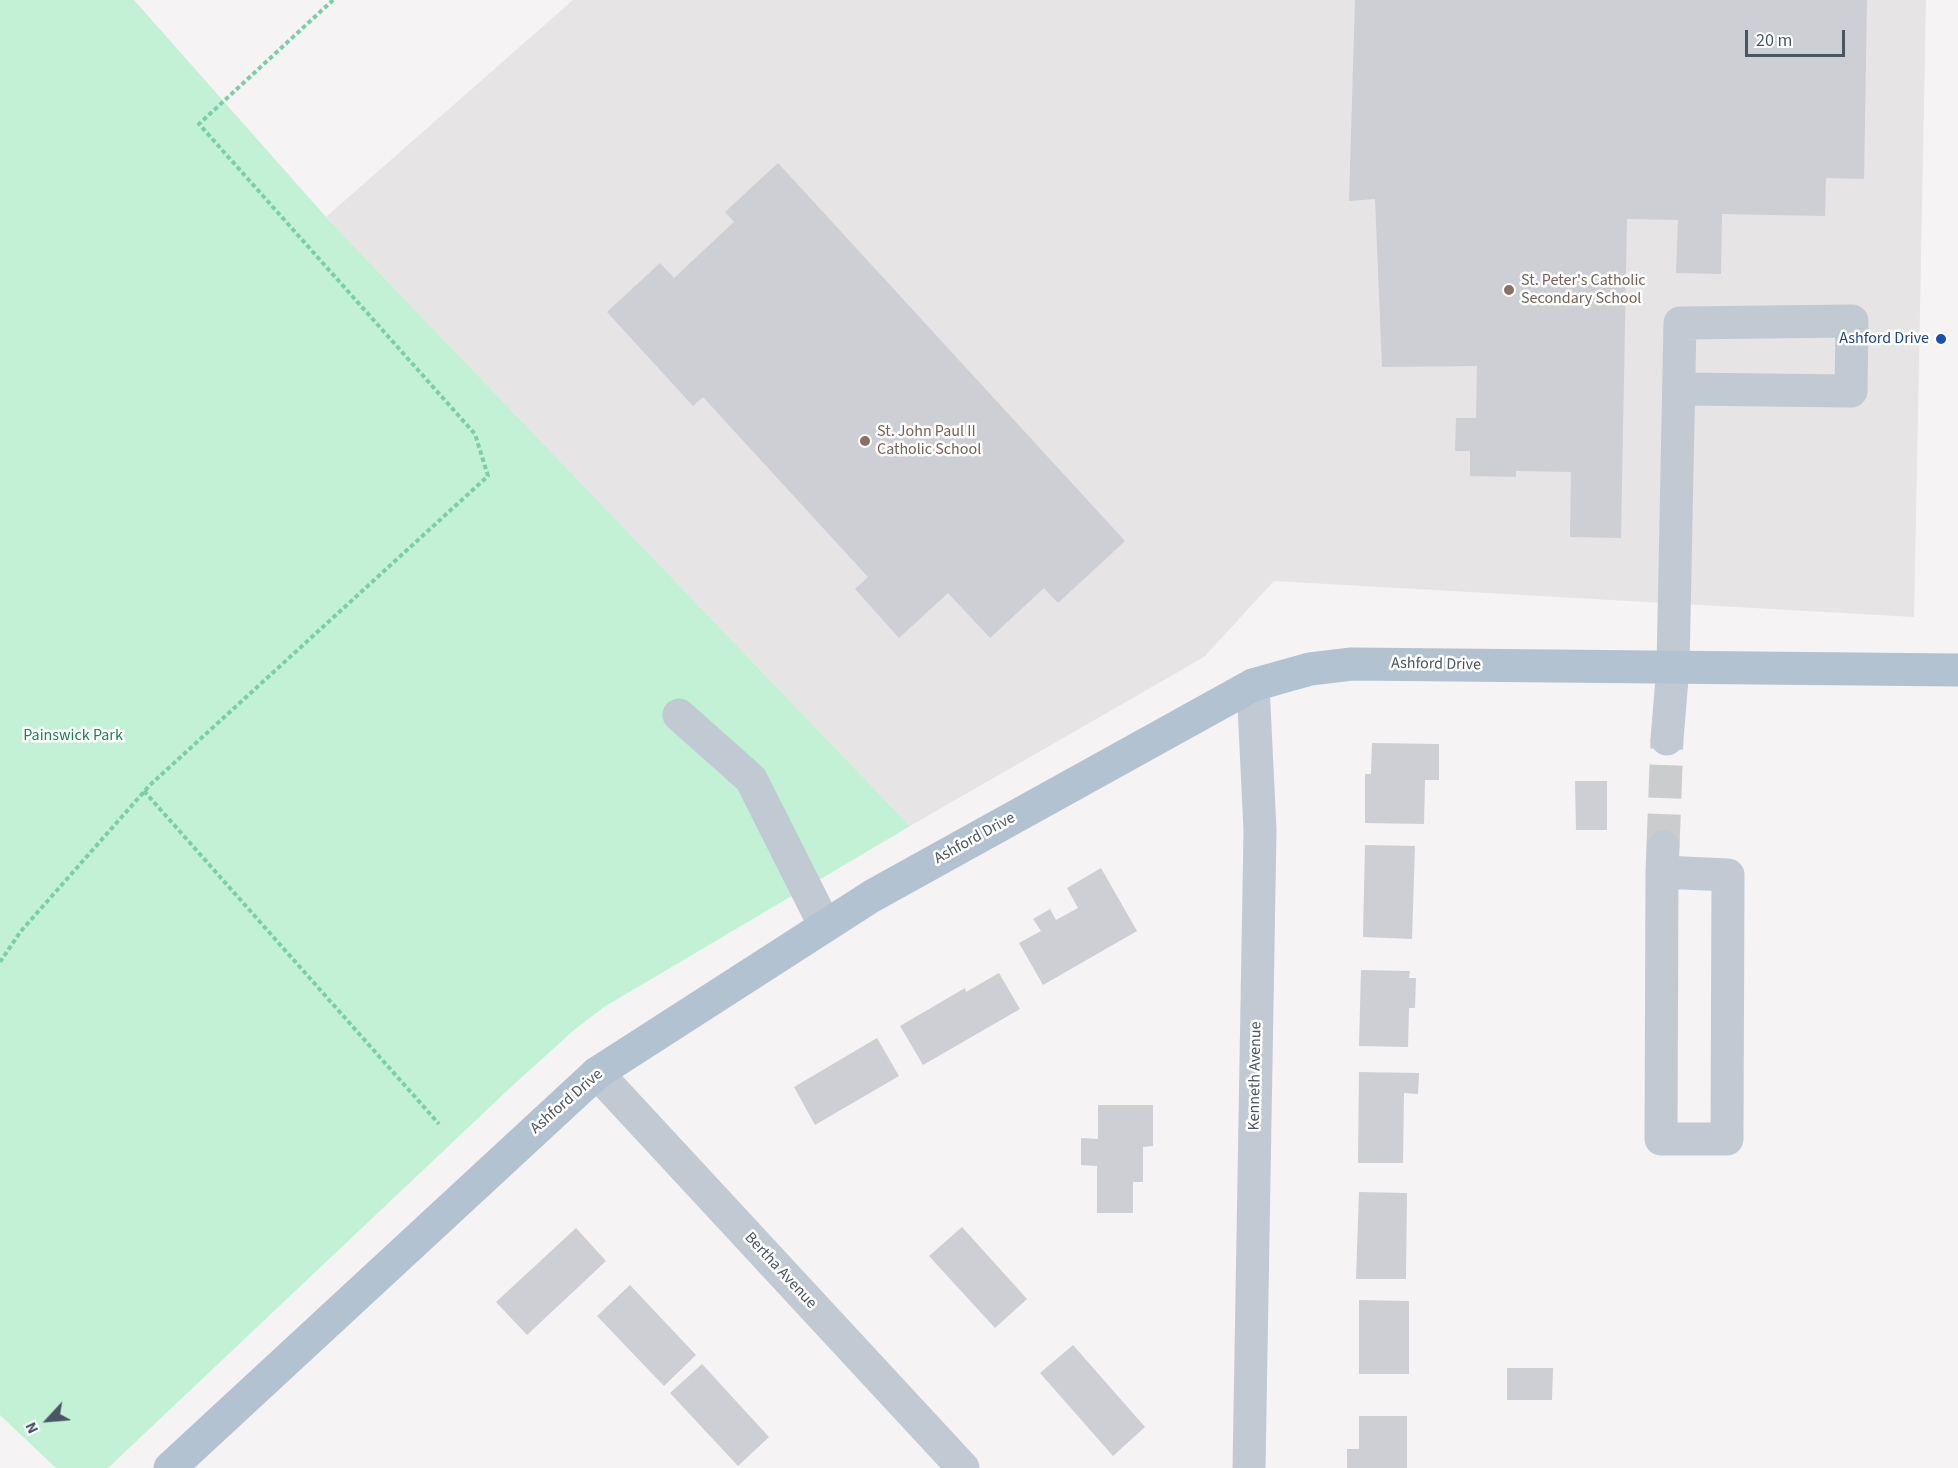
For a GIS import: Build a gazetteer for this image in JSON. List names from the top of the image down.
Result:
{
  "streets": {
    "main road": ["Ashford Drive"],
    "street": ["Kenneth Avenue", "Bertha Avenue"]
  },
  "crossings": [
    ["Ashford Drive", "Kenneth Avenue"],
    ["Ashford Drive", "Bertha Avenue"]
  ],
  "parks": ["Painswick Park"],
  "places": ["St. Peter's Catholic Secondary School", "Ashford Drive", "St. John Paul II Catholic School"],
  "scale_bar": "20 m",
  "north": "bottom left"
}
